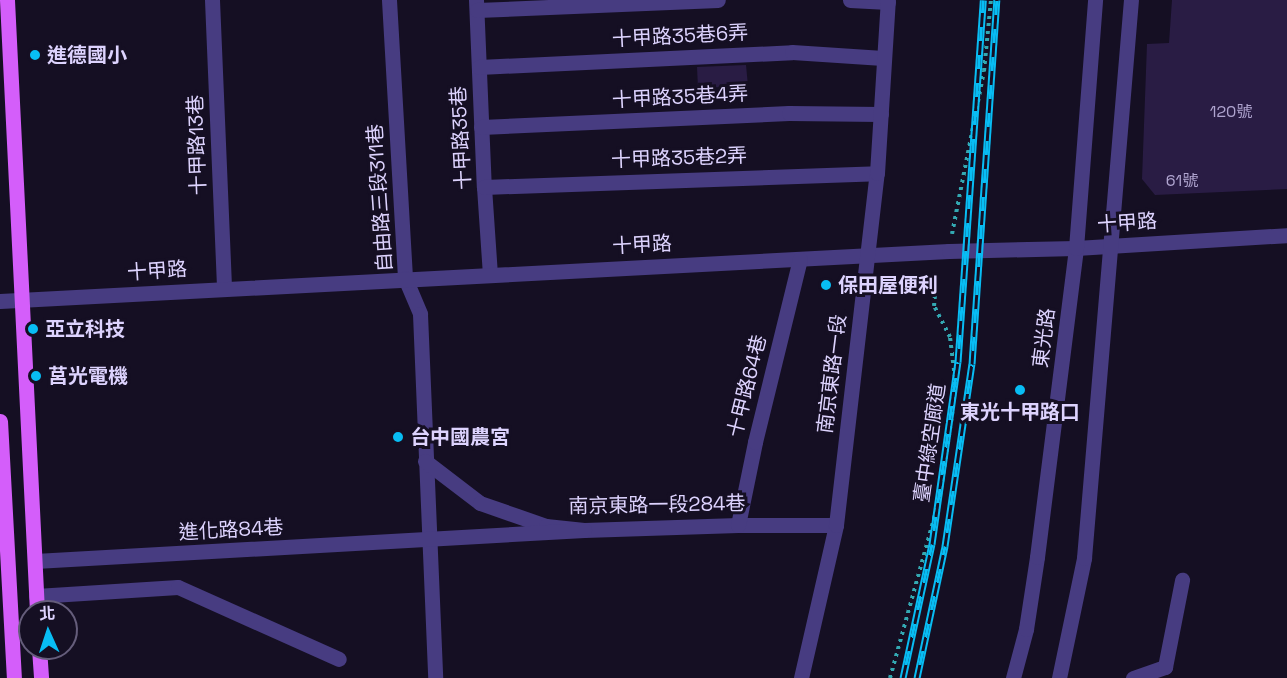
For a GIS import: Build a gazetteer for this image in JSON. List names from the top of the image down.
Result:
{
  "streets": {
    "street": [
      "十甲路35巷6弄",
      "十甲路35巷4弄",
      "十甲路35巷",
      "十甲路13巷",
      "十甲路35巷2弄",
      "自由路三段311巷",
      "十甲路",
      "東光路",
      "南京東路一段",
      "十甲路64巷",
      "南京東路一段284巷",
      "進化路84巷"
    ],
    "path": ["臺中綠空廊道"]
  },
  "crossings": [
    ["十甲路35巷6弄", "十甲路35巷"],
    ["十甲路35巷6弄", "南京東路一段"],
    ["十甲路35巷4弄", "十甲路35巷"],
    ["十甲路35巷4弄", "南京東路一段"],
    ["十甲路35巷", "十甲路35巷2弄"],
    ["十甲路35巷", "十甲路"],
    ["十甲路13巷", "十甲路"],
    ["十甲路35巷2弄", "南京東路一段"],
    ["自由路三段311巷", "十甲路"],
    ["自由路三段311巷", "南京東路一段284巷"],
    ["自由路三段311巷", "進化路84巷"],
    ["十甲路", "東光路"],
    ["十甲路", "南京東路一段"],
    ["十甲路", "十甲路64巷"],
    ["十甲路", "臺中綠空廊道"],
    ["南京東路一段", "南京東路一段284巷"],
    ["十甲路64巷", "南京東路一段284巷"],
    ["南京東路一段284巷", "進化路84巷"]
  ],
  "places": [
    "進德國小",
    "保田屋便利",
    "亞立科技",
    "莒光電機",
    "東光十甲路口",
    "台中國農宮"
  ],
  "house_numbers": ["120號", "61號"],
  "north": "top"
}
